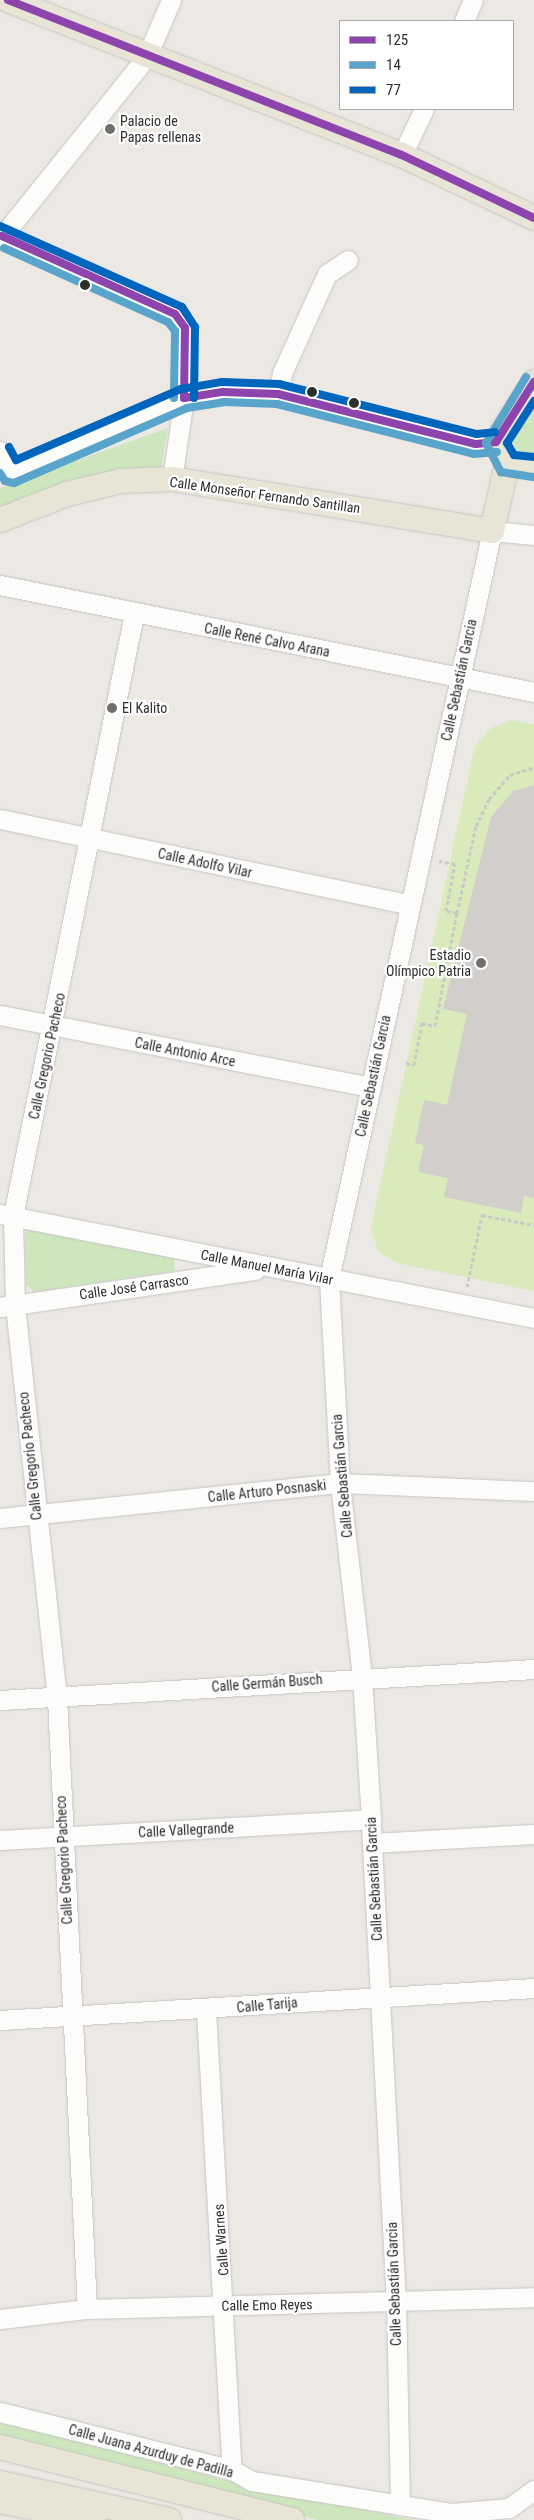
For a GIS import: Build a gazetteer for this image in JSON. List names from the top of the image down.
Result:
{
  "streets": {
    "main road": ["Calle Monseñor Fernando Santillan", "Calle Sebastián Garcia"],
    "street": [
      "Calle René Calvo Arana",
      "Calle Adolfo Vilar",
      "Calle Antonio Arce",
      "Calle Gregorio Pacheco",
      "Calle Manuel María Vilar",
      "Calle José Carrasco",
      "Calle Arturo Posnaski",
      "Calle Germán Busch",
      "Calle Vallegrande",
      "Calle Tarija",
      "Calle Warnes",
      "Calle Emo Reyes",
      "Calle Juana Azurduy de Padilla"
    ]
  },
  "crossings": [
    ["Calle Monseñor Fernando Santillan", "Calle Sebastián Garcia"],
    ["Calle René Calvo Arana", "Calle Sebastián Garcia"],
    ["Calle René Calvo Arana", "Calle Gregorio Pacheco"],
    ["Calle Sebastián Garcia", "Calle Adolfo Vilar"],
    ["Calle Sebastián Garcia", "Calle Antonio Arce"],
    ["Calle Sebastián Garcia", "Calle Manuel María Vilar"],
    ["Calle Sebastián Garcia", "Calle Arturo Posnaski"],
    ["Calle Sebastián Garcia", "Calle Germán Busch"],
    ["Calle Sebastián Garcia", "Calle Vallegrande"],
    ["Calle Sebastián Garcia", "Calle Tarija"],
    ["Calle Sebastián Garcia", "Calle Emo Reyes"],
    ["Calle Sebastián Garcia", "Calle Juana Azurduy de Padilla"],
    ["Calle Adolfo Vilar", "Calle Gregorio Pacheco"],
    ["Calle Antonio Arce", "Calle Gregorio Pacheco"],
    ["Calle Gregorio Pacheco", "Calle Manuel María Vilar"],
    ["Calle Gregorio Pacheco", "Calle José Carrasco"],
    ["Calle Gregorio Pacheco", "Calle Arturo Posnaski"],
    ["Calle Gregorio Pacheco", "Calle Germán Busch"],
    ["Calle Gregorio Pacheco", "Calle Vallegrande"],
    ["Calle Gregorio Pacheco", "Calle Tarija"],
    ["Calle Gregorio Pacheco", "Calle Emo Reyes"],
    ["Calle Manuel María Vilar", "Calle José Carrasco"],
    ["Calle Tarija", "Calle Warnes"],
    ["Calle Warnes", "Calle Emo Reyes"],
    ["Calle Warnes", "Calle Juana Azurduy de Padilla"]
  ],
  "places": ["Palacio de Papas rellenas", "El Kalito", "Estadio Olímpico Patria"],
  "lines": ["transit line 125", "transit line 77", "transit line 14"],
  "legend": ["125", "14", "77"]
}
